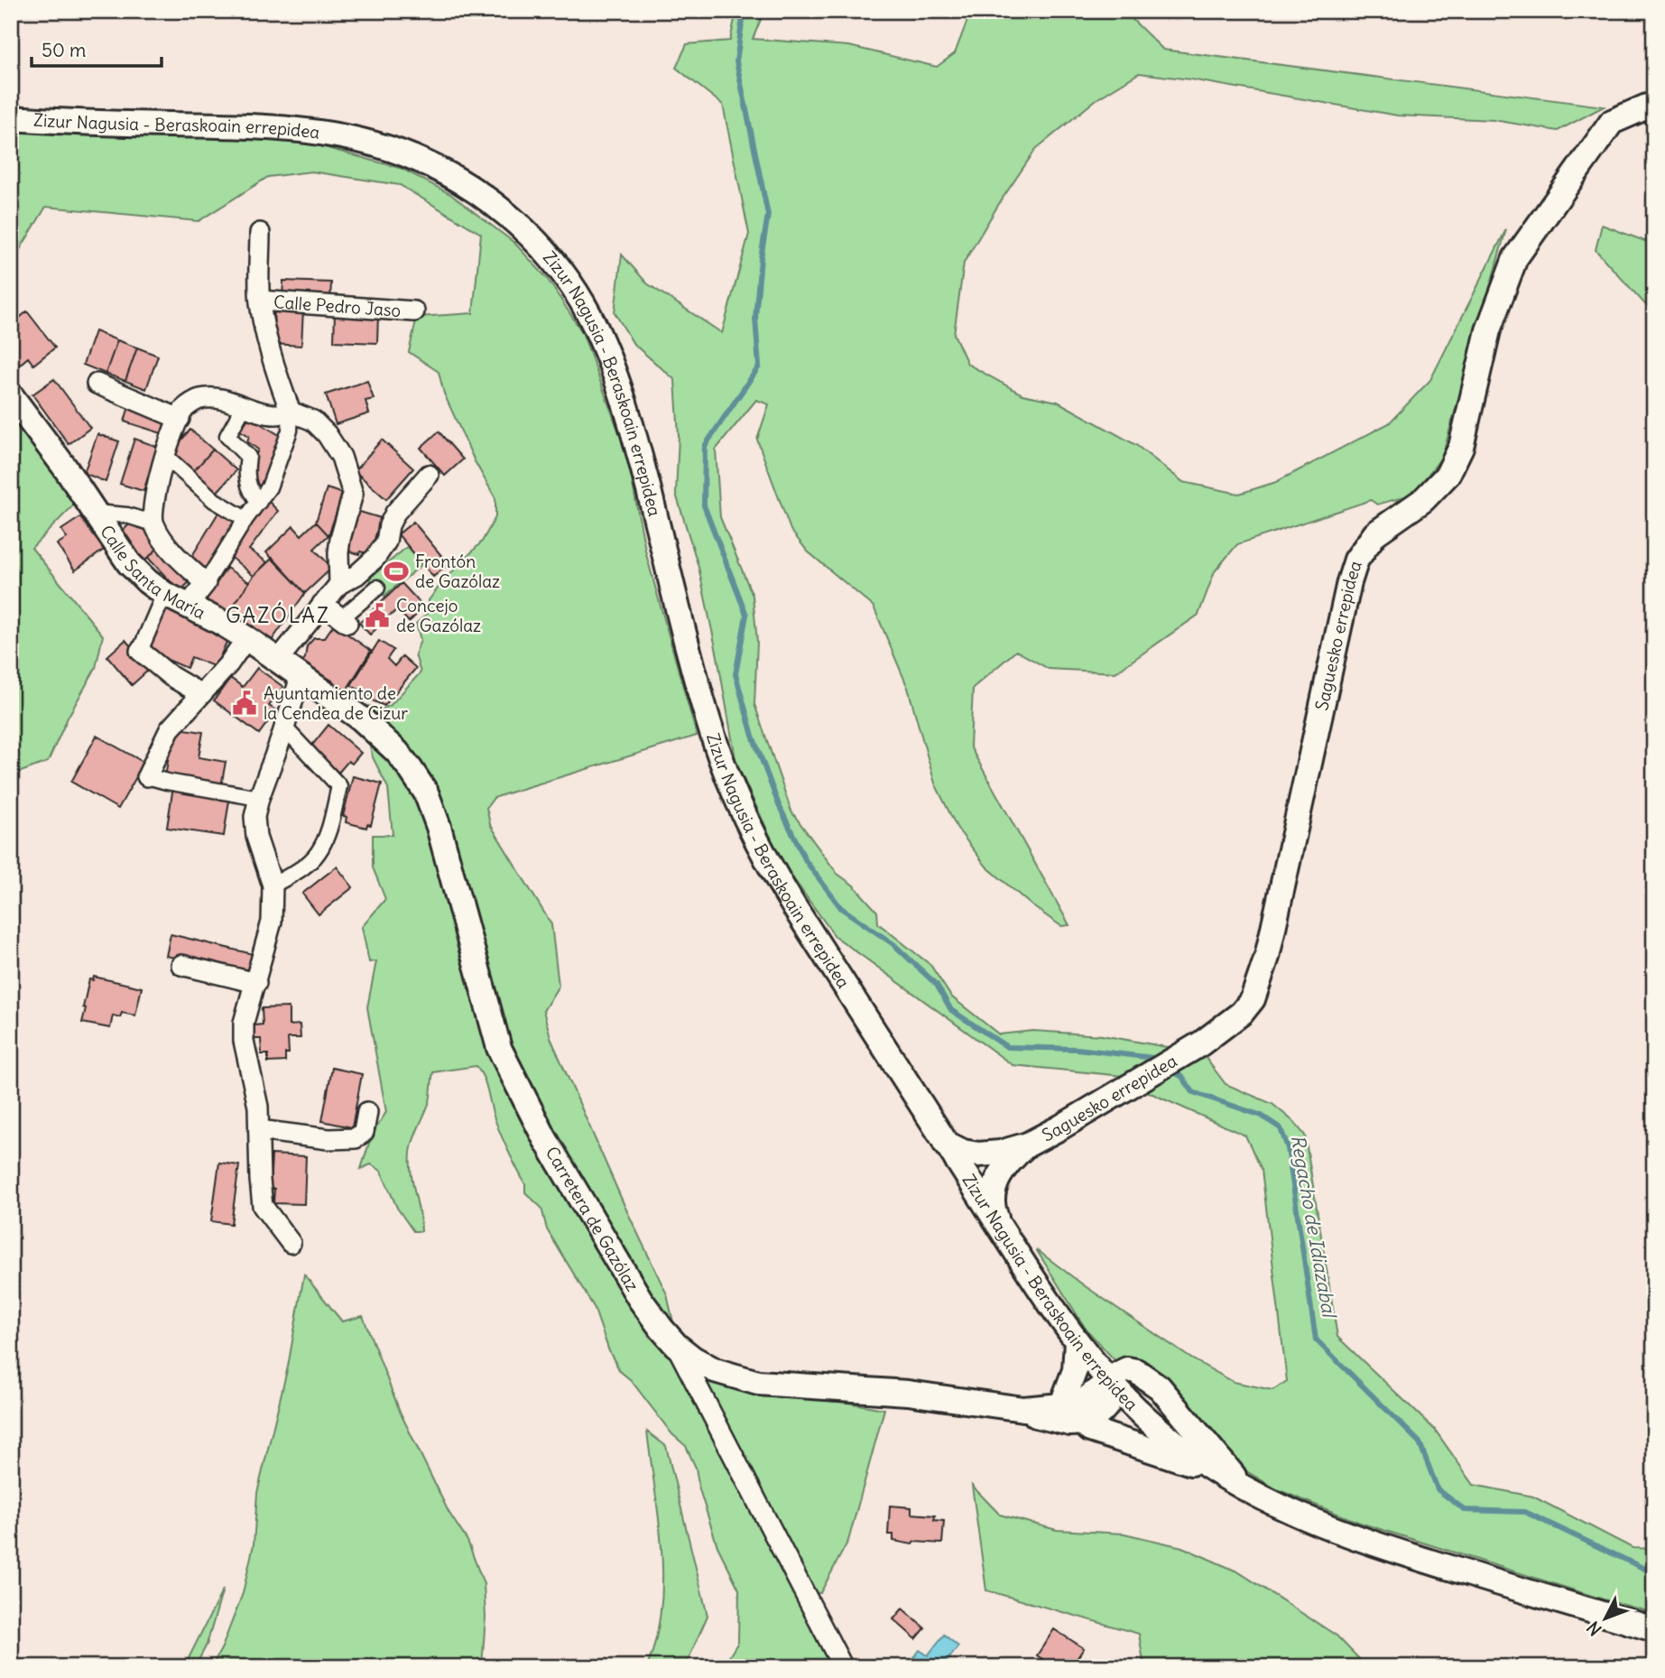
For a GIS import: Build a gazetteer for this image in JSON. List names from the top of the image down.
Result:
{
  "streets": {
    "street": [
      "Zizur Nagusia - Beraskoain errepidea",
      "Calle Pedro Jaso",
      "Calle Santa María",
      "Saguesko errepidea",
      "Carretera de Gazólaz"
    ]
  },
  "crossings": [
    ["Calle Santa María", "Carretera de Gazólaz"]
  ],
  "districts": ["GAZÓLAZ"],
  "water": ["Regacho de Idiazabal"],
  "places": {
    "sports": ["Frontón de Gazólaz"],
    "public building": ["Concejo de Gazólaz", "Ayuntamiento de la Cendea de Cizur"]
  },
  "scale_bar": "50 m",
  "north": "bottom left"
}
